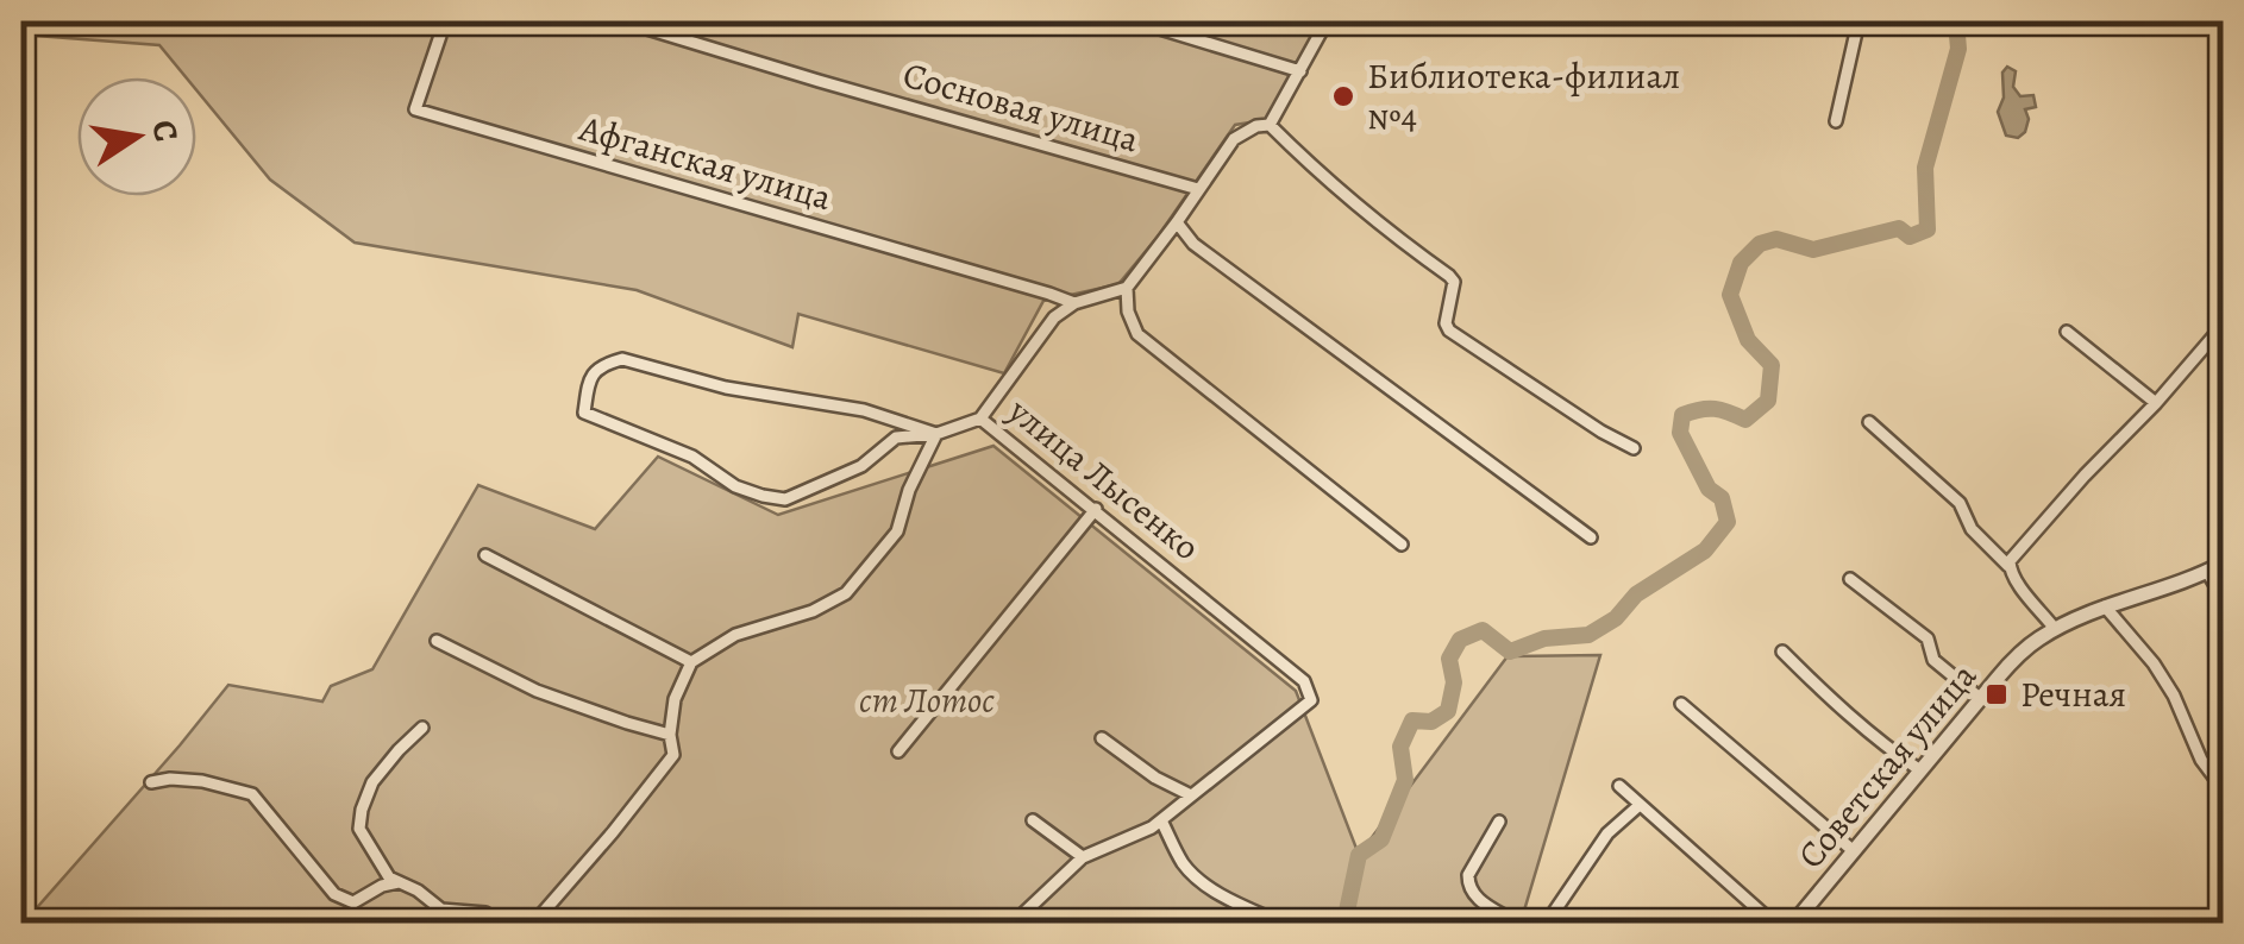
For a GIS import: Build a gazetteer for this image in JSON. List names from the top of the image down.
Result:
{
  "streets": {
    "street": [
      "Сосновая улица",
      "Афганская улица",
      "улица Лысенко",
      "Советская улица"
    ]
  },
  "crossings": [
    ["Афганская улица", "улица Лысенко"]
  ],
  "parks": ["ст Лотос"],
  "places": {
    "other": ["Библиотека-филиал №4"],
    "transit": ["Речная"]
  },
  "north": "right"
}
